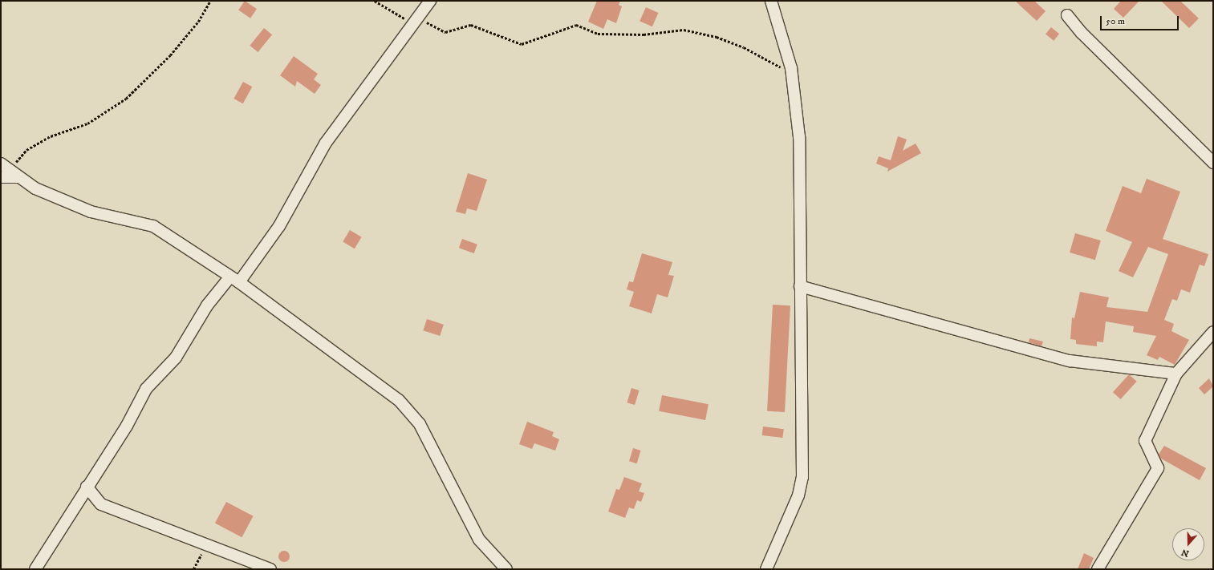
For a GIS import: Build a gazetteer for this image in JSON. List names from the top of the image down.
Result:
{
  "scale_bar": "50 m",
  "north": "bottom"
}
